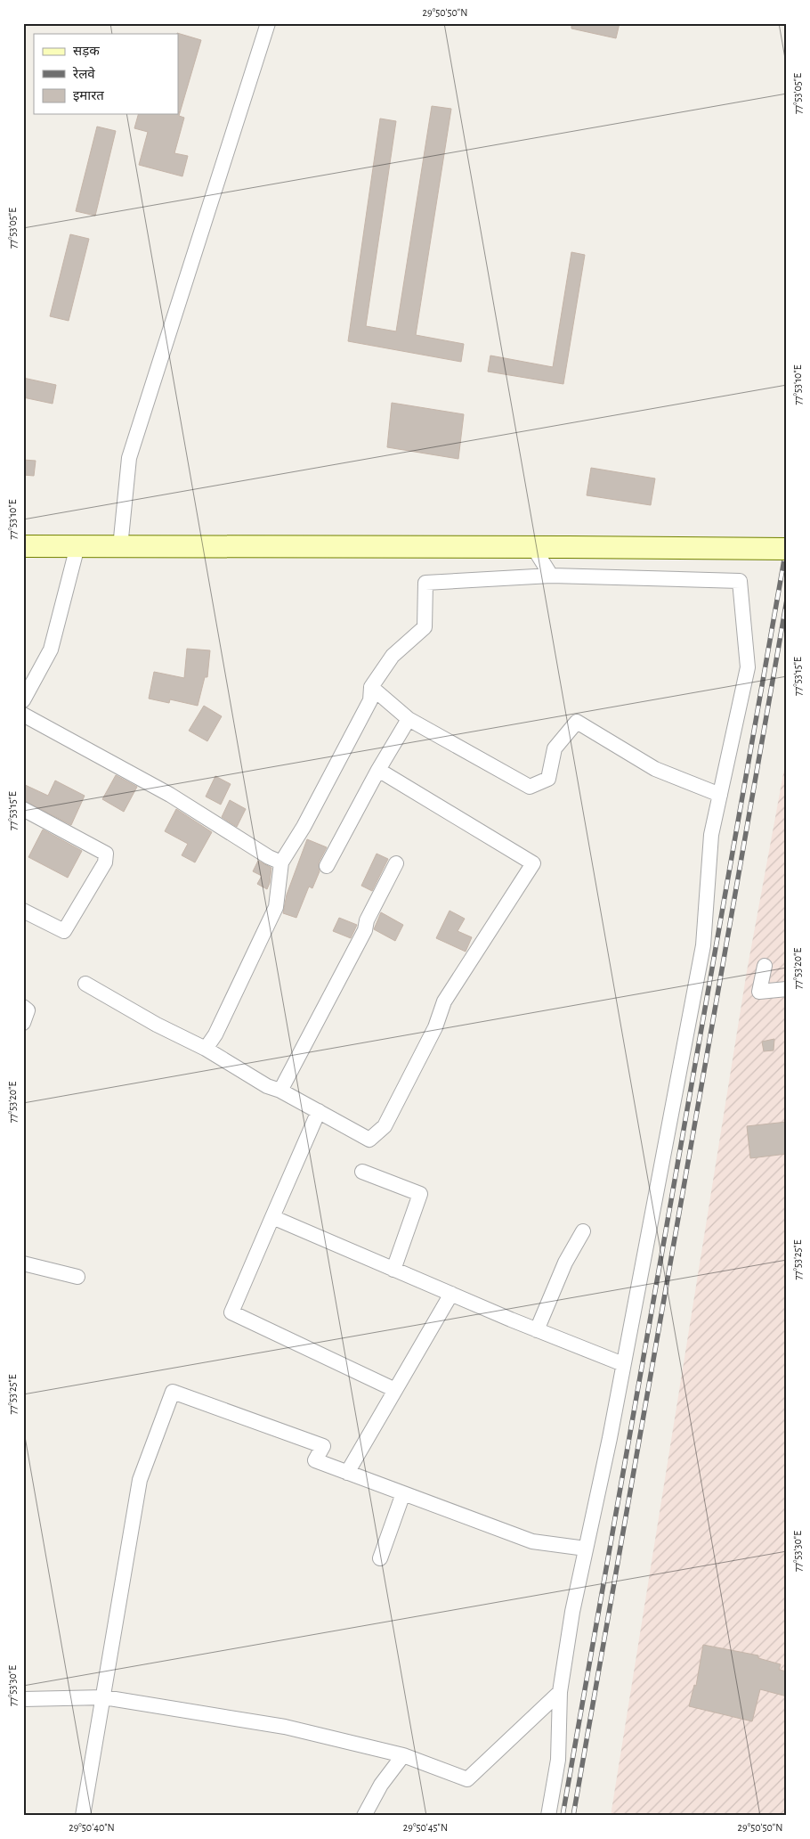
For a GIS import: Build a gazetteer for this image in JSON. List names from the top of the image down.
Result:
{
  "legend": ["सड़क", "रेलवे", "इमारत"],
  "coordinates": [
    "29°50'50\"N",
    "77°53'05\"E",
    "77°53'10\"E",
    "77°53'15\"E",
    "77°53'20\"E",
    "77°53'25\"E",
    "77°53'30\"E",
    "29°50'40\"N",
    "29°50'45\"N"
  ]
}
